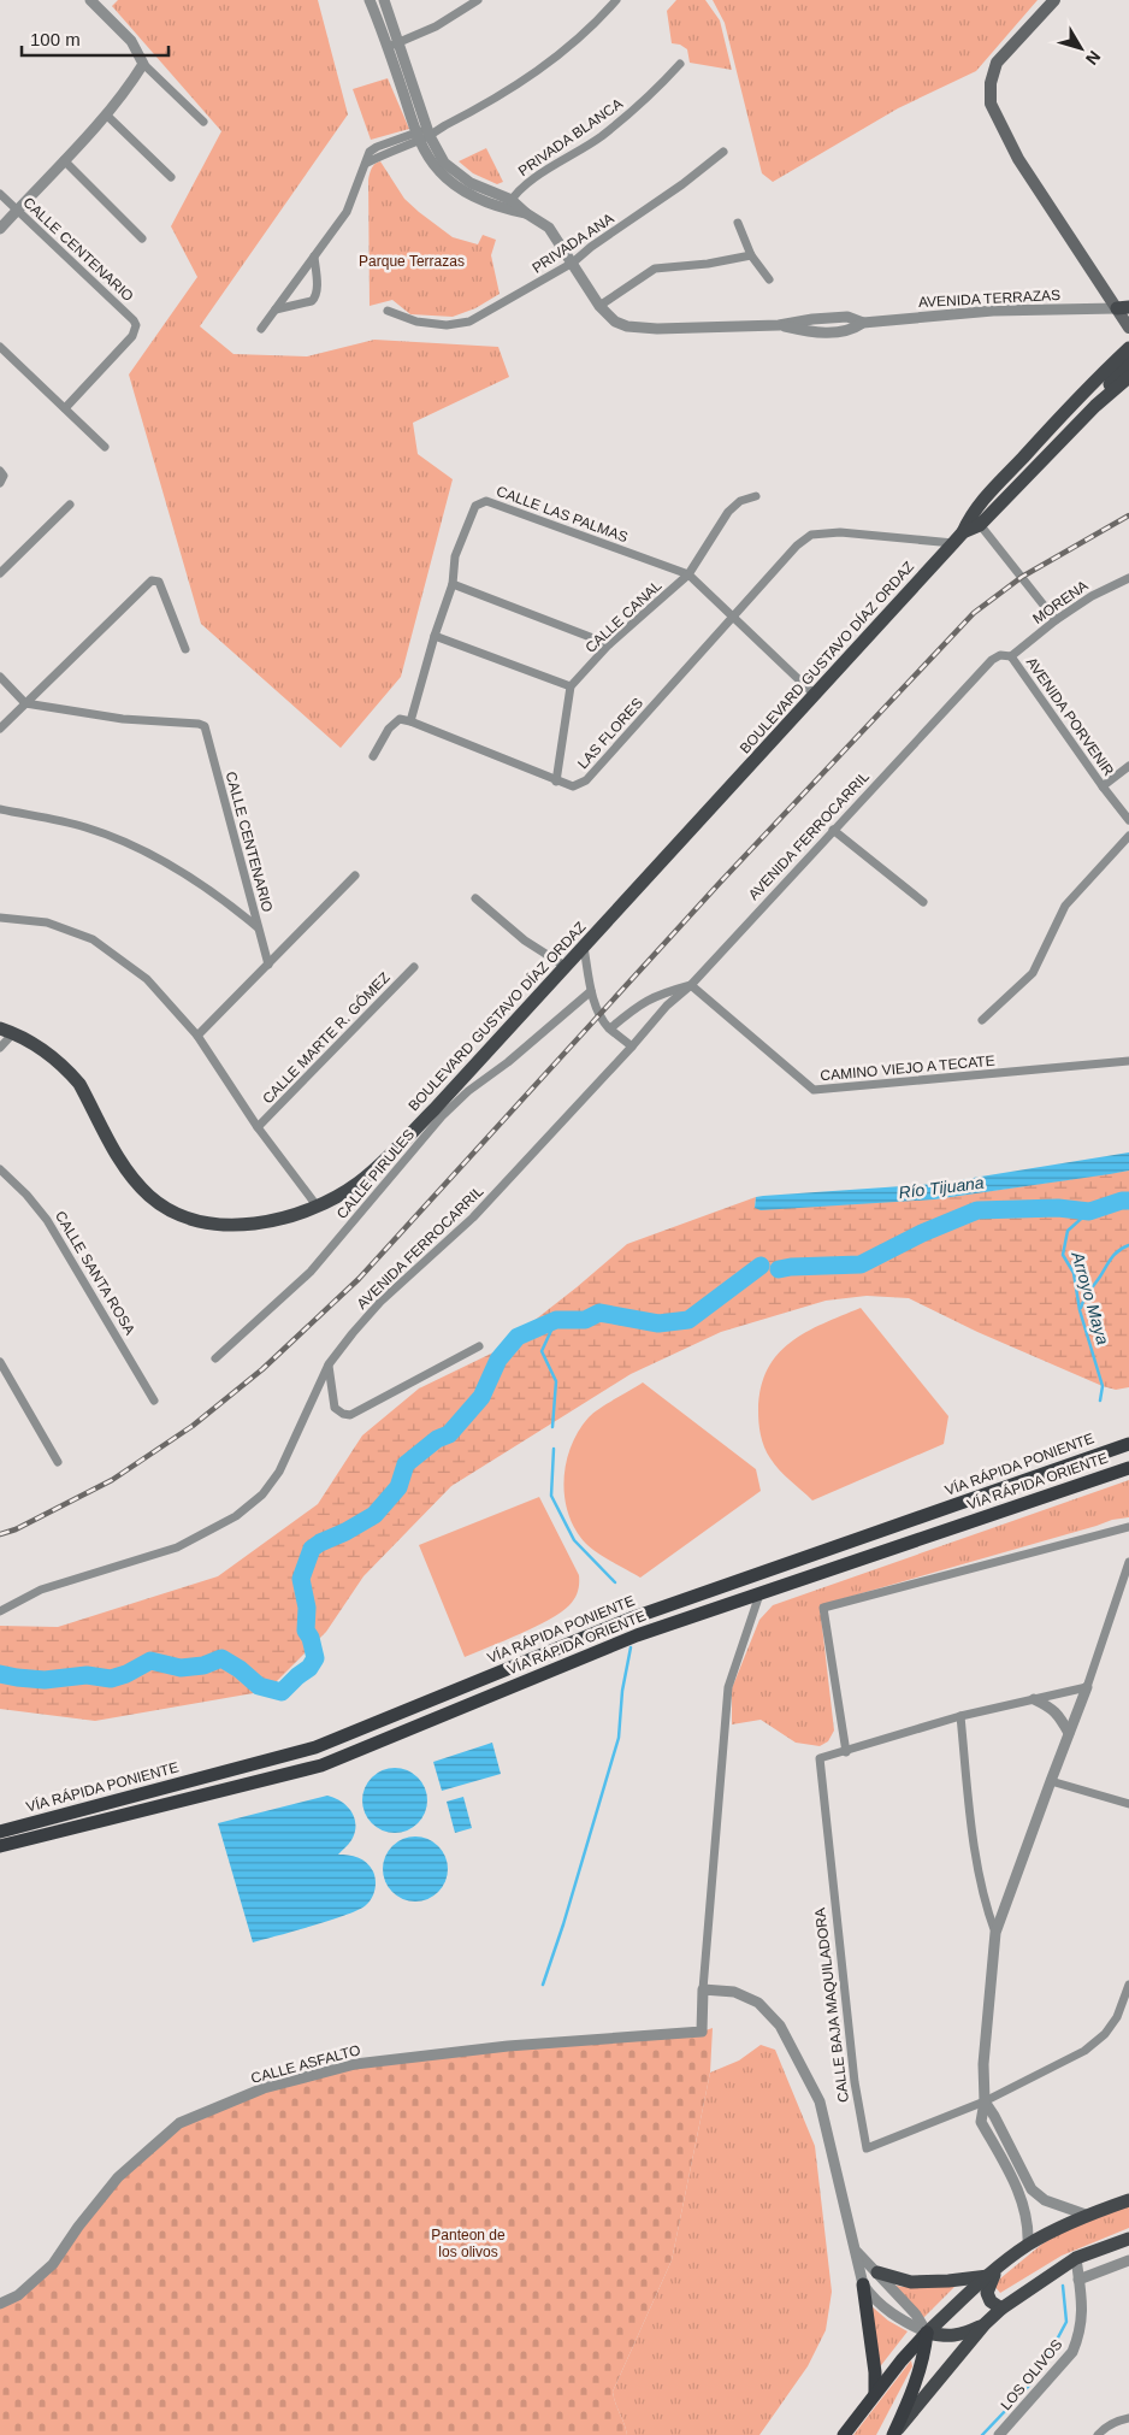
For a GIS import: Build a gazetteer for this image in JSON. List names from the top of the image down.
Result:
{
  "streets": {
    "highway": ["VÍA RÁPIDA PONIENTE", "VÍA RÁPIDA ORIENTE"],
    "main road": ["BOULEVARD GUSTAVO DÍAZ ORDAZ"],
    "street": [
      "PRIVADA BLANCA",
      "PRIVADA ANA",
      "CALLE CENTENARIO",
      "AVENIDA TERRAZAS",
      "CALLE LAS PALMAS",
      "MORENA",
      "CALLE CANAL",
      "AVENIDA PORVENIR",
      "LAS FLORES",
      "AVENIDA FERROCARRIL",
      "CALLE MARTE R. GÓMEZ",
      "CAMINO VIEJO A TECATE",
      "CALLE PIRULES",
      "CALLE SANTA ROSA",
      "CALLE BAJA MAQUILADORA",
      "CALLE ASFALTO",
      "LOS OLIVOS"
    ]
  },
  "crossings": [
    ["PRIVADA BLANCA", "AVENIDA TERRAZAS"],
    ["PRIVADA ANA", "AVENIDA TERRAZAS"],
    ["CALLE LAS PALMAS", "CALLE CANAL"],
    ["CALLE LAS PALMAS", "BOULEVARD GUSTAVO DÍAZ ORDAZ"],
    ["CALLE LAS PALMAS", "LAS FLORES"],
    ["MORENA", "AVENIDA PORVENIR"],
    ["MORENA", "AVENIDA FERROCARRIL"],
    ["BOULEVARD GUSTAVO DÍAZ ORDAZ", "LAS FLORES"],
    ["BOULEVARD GUSTAVO DÍAZ ORDAZ", "CALLE PIRULES"],
    ["AVENIDA PORVENIR", "AVENIDA FERROCARRIL"],
    ["AVENIDA FERROCARRIL", "CAMINO VIEJO A TECATE"]
  ],
  "water": ["Río Tijuana", "Arroyo Maya"],
  "parks": ["Parque Terrazas", "Panteon de los olivos"],
  "scale_bar": "100 m",
  "north": "bottom right"
}
